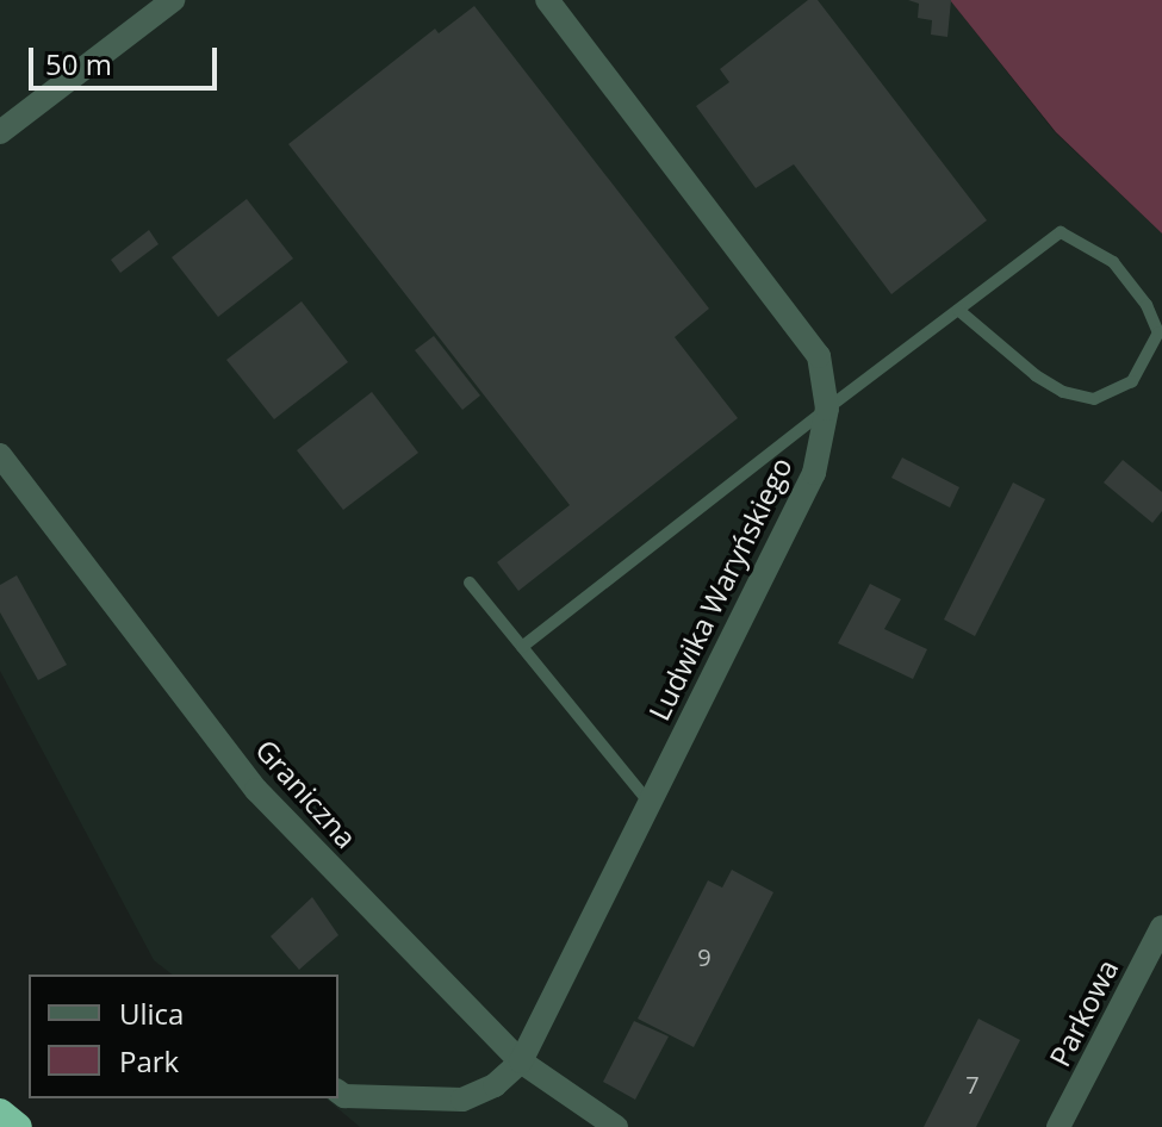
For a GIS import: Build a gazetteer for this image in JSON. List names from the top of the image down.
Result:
{
  "streets": {
    "street": ["Ludwika Waryńskiego", "Graniczna", "Parkowa"]
  },
  "crossings": [
    ["Ludwika Waryńskiego", "Graniczna"]
  ],
  "house_numbers": ["9", "7"],
  "legend": ["Ulica", "Park"],
  "scale_bar": "50 m"
}
